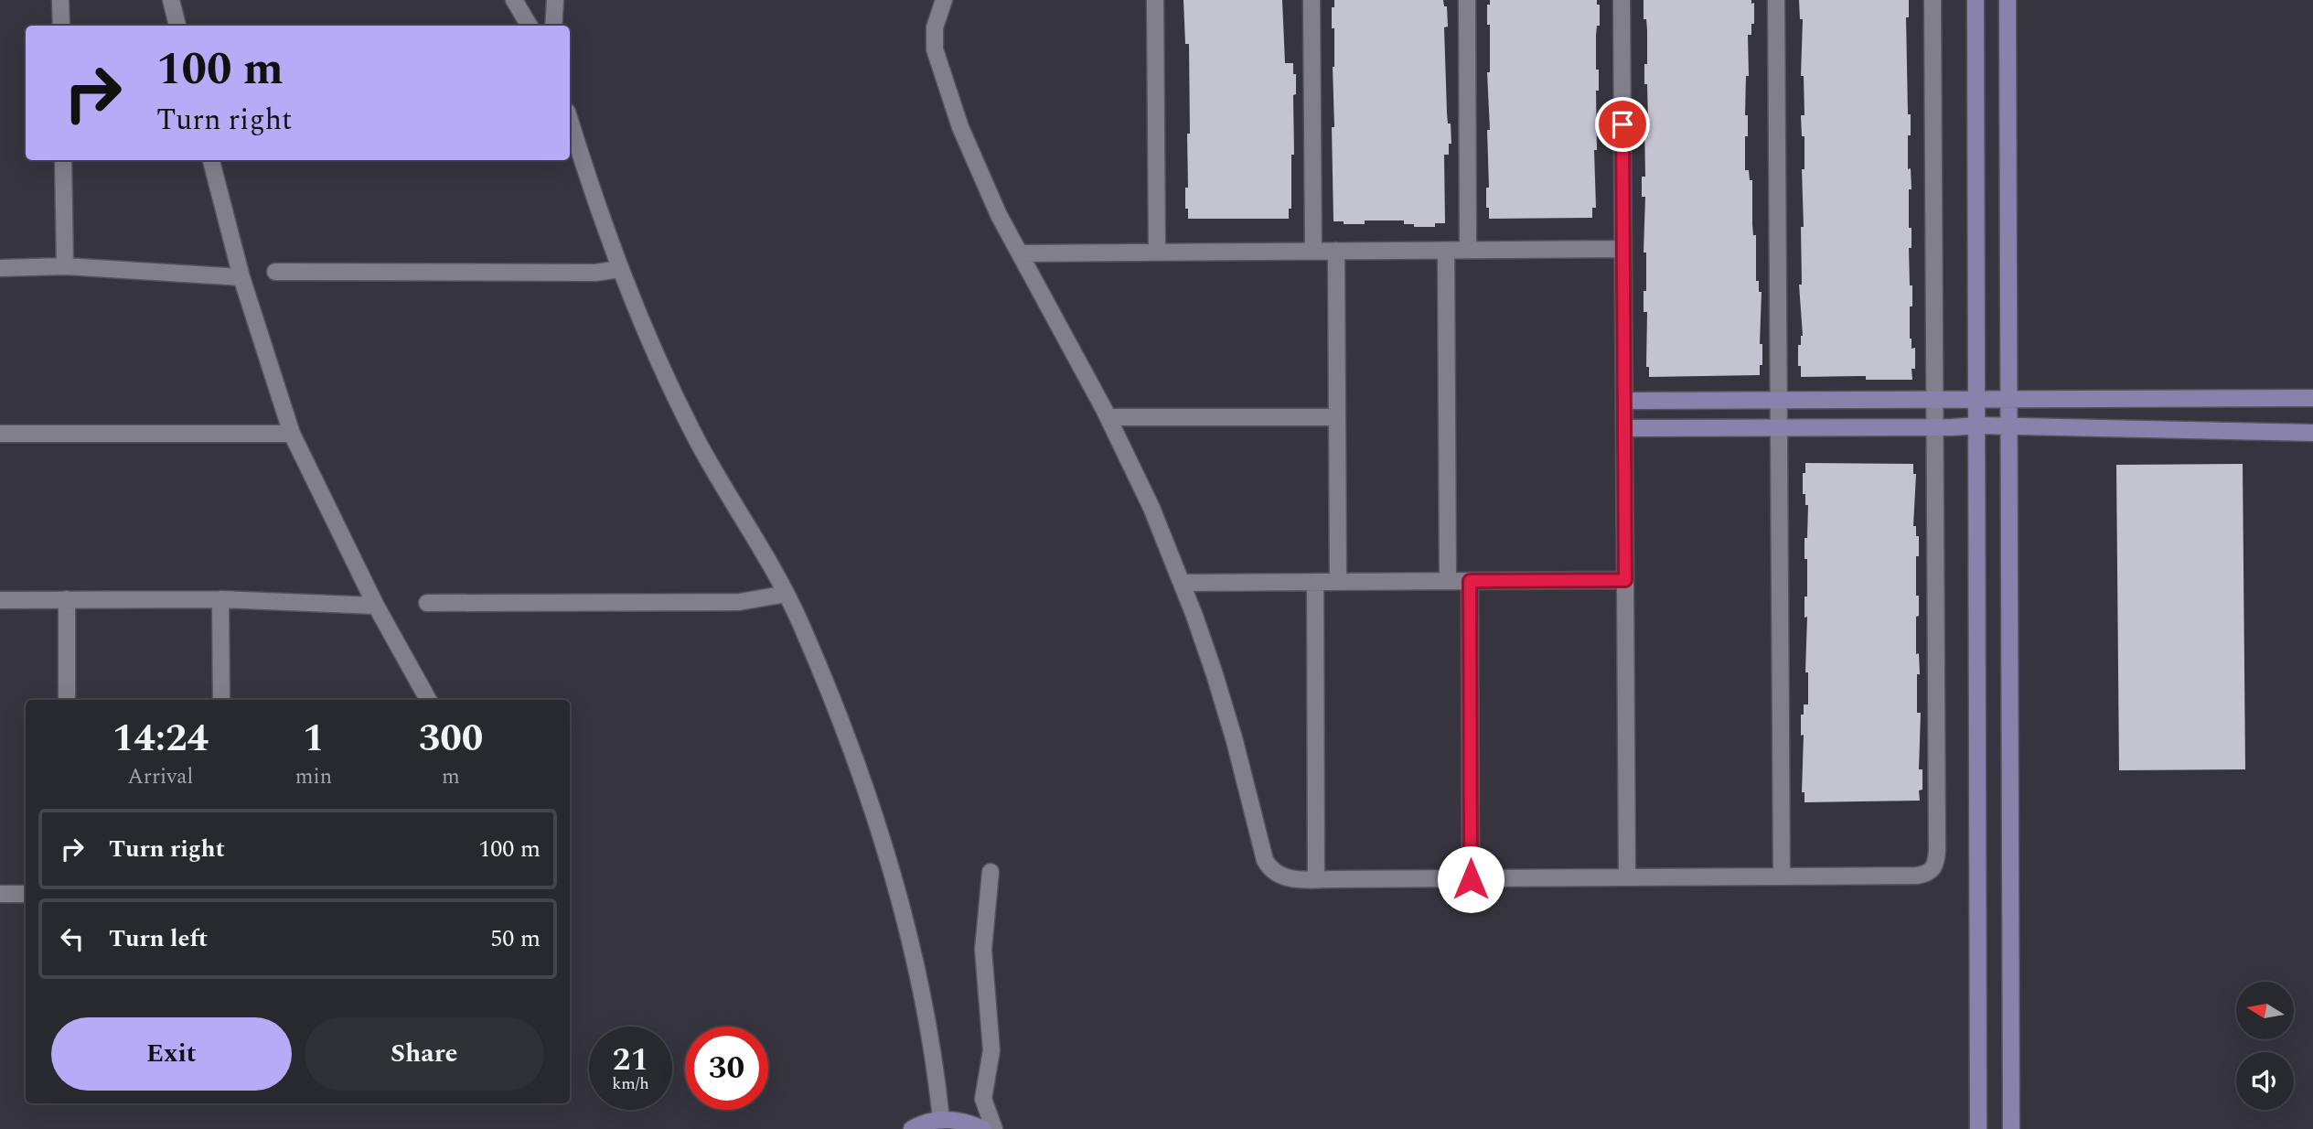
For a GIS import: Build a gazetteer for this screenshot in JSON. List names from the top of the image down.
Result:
{
  "north": "left",
  "page": {
    "turn": ["100 m", "Turn right"],
    "eta": [
      "14:24",
      "Arrival",
      "1",
      "min",
      "300",
      "m"
    ],
    "list": [
      {
        "name": "Turn right",
        "value": "100 m"
      },
      {
        "name": "Turn left",
        "value": "50 m"
      }
    ],
    "buttons": ["Exit", "Share"],
    "speed": "21 km/h",
    "limit": "30"
  }
}
